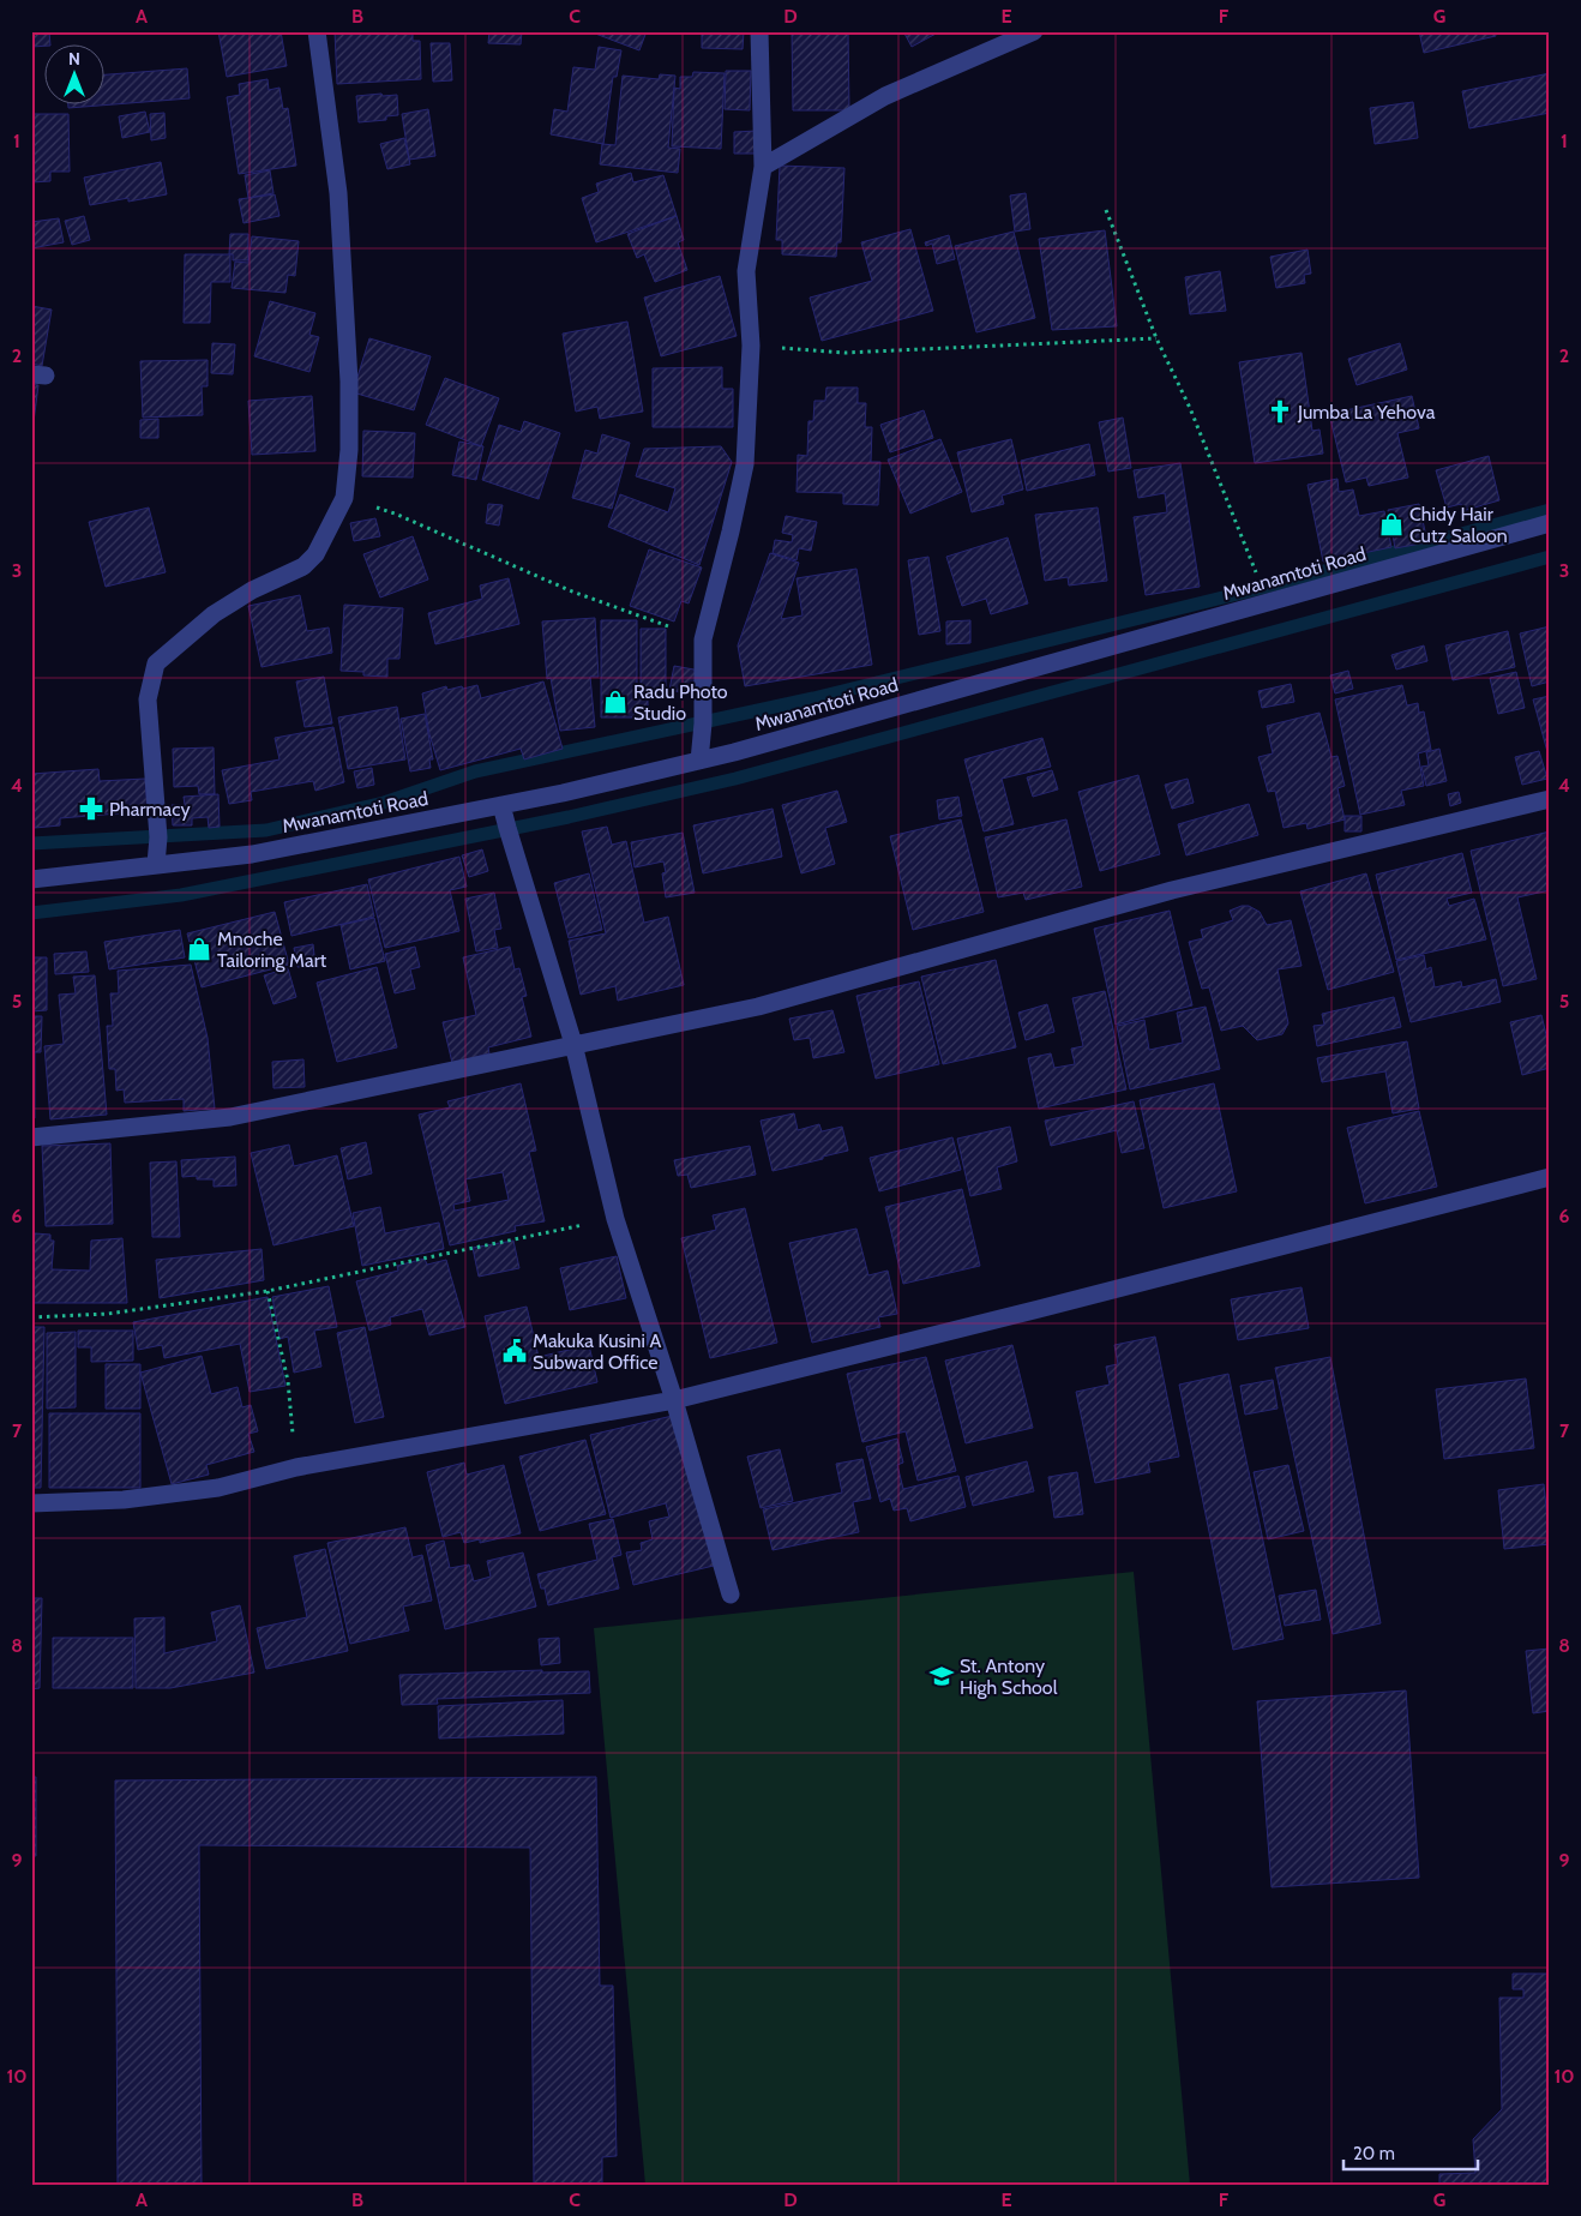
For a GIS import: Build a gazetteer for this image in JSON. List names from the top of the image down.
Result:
{
  "streets": {
    "street": ["Mwanamtoti Road"]
  },
  "places": {
    "church": ["Jumba La Yehova"],
    "shop": ["Chidy Hair Cutz Saloon", "Radu Photo Studio", "Mnoche Tailoring Mart"],
    "pharmacy": ["Pharmacy"],
    "public building": ["Makuka Kusini A Subward Office"],
    "school or university": ["St. Antony High School"]
  },
  "scale_bar": "20 m",
  "north": "top",
  "grid": {
    "columns": [
      "A",
      "B",
      "C",
      "D",
      "E",
      "F",
      "G"
    ],
    "rows": [
      "1",
      "2",
      "3",
      "4",
      "5",
      "6",
      "7",
      "8",
      "9",
      "10"
    ]
  }
}
